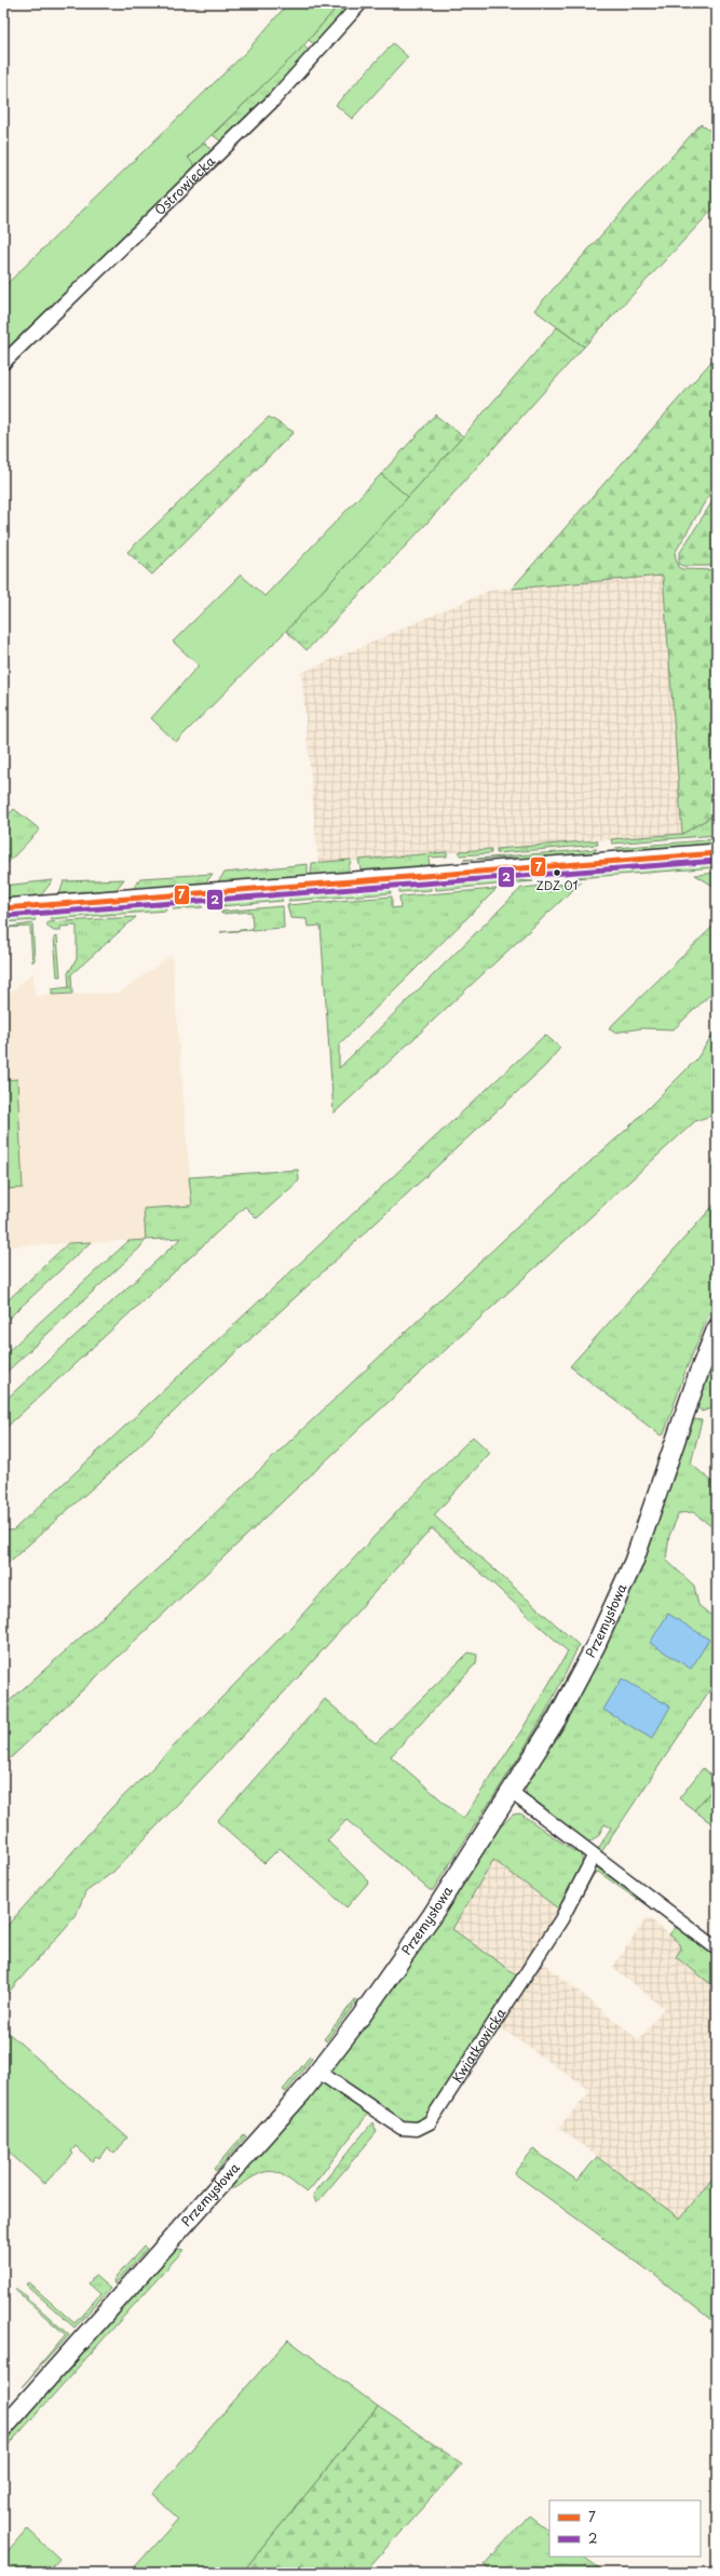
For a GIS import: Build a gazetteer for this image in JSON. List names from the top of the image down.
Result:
{
  "streets": {
    "main road": ["Przemysłowa"],
    "street": ["Ostrowiecka", "Kwiatkowicka"]
  },
  "crossings": [
    ["Przemysłowa", "Kwiatkowicka"]
  ],
  "places": ["ZDZ 01"],
  "lines": ["transit line 7", "transit line 2"],
  "legend": ["7", "2"]
}
